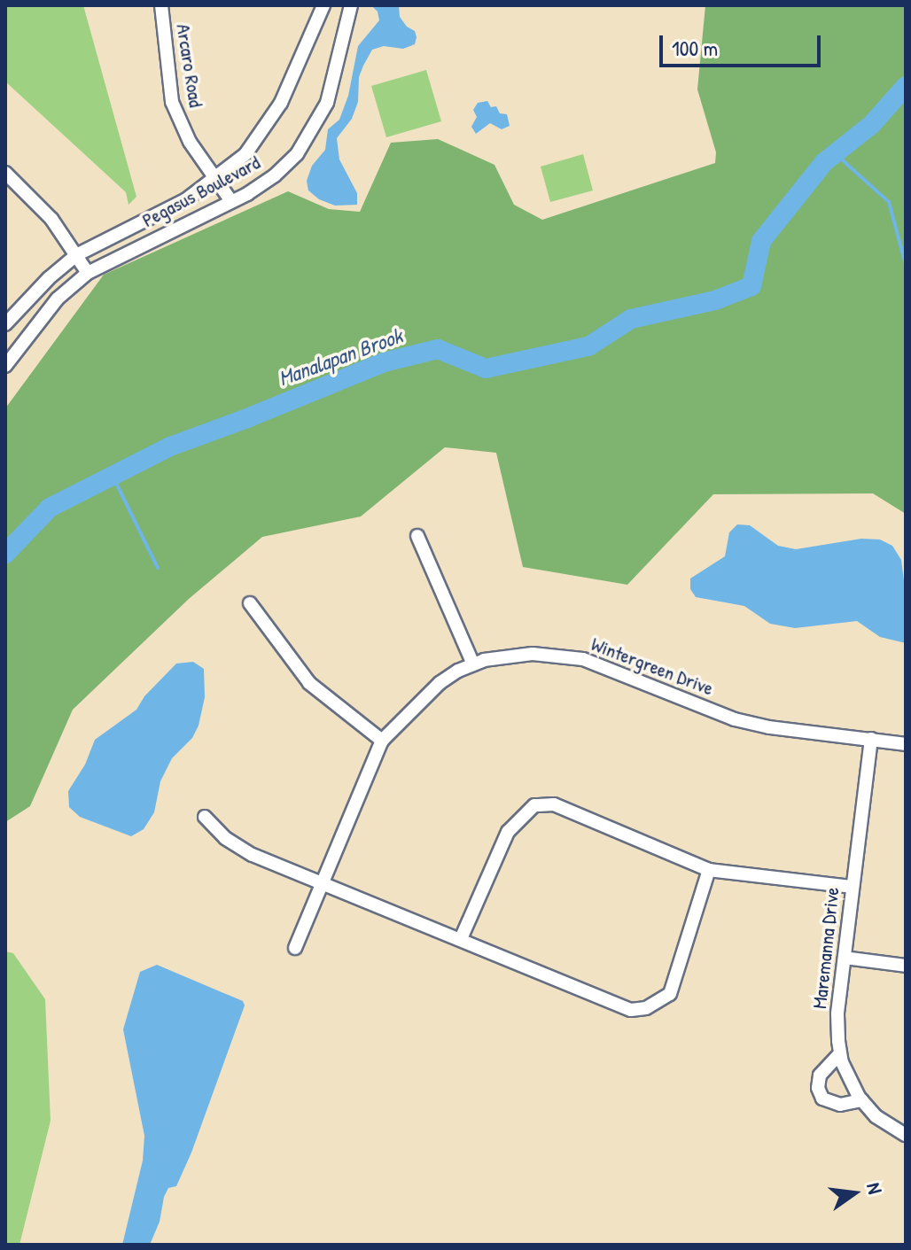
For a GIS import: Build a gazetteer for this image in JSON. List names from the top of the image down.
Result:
{
  "streets": {
    "street": [
      "Arcaro Road",
      "Pegasus Boulevard",
      "Wintergreen Drive",
      "Maremanna Drive"
    ]
  },
  "crossings": [
    ["Arcaro Road", "Pegasus Boulevard"],
    ["Wintergreen Drive", "Maremanna Drive"]
  ],
  "water": ["Manalapan Brook"],
  "scale_bar": "100 m",
  "north": "right"
}
